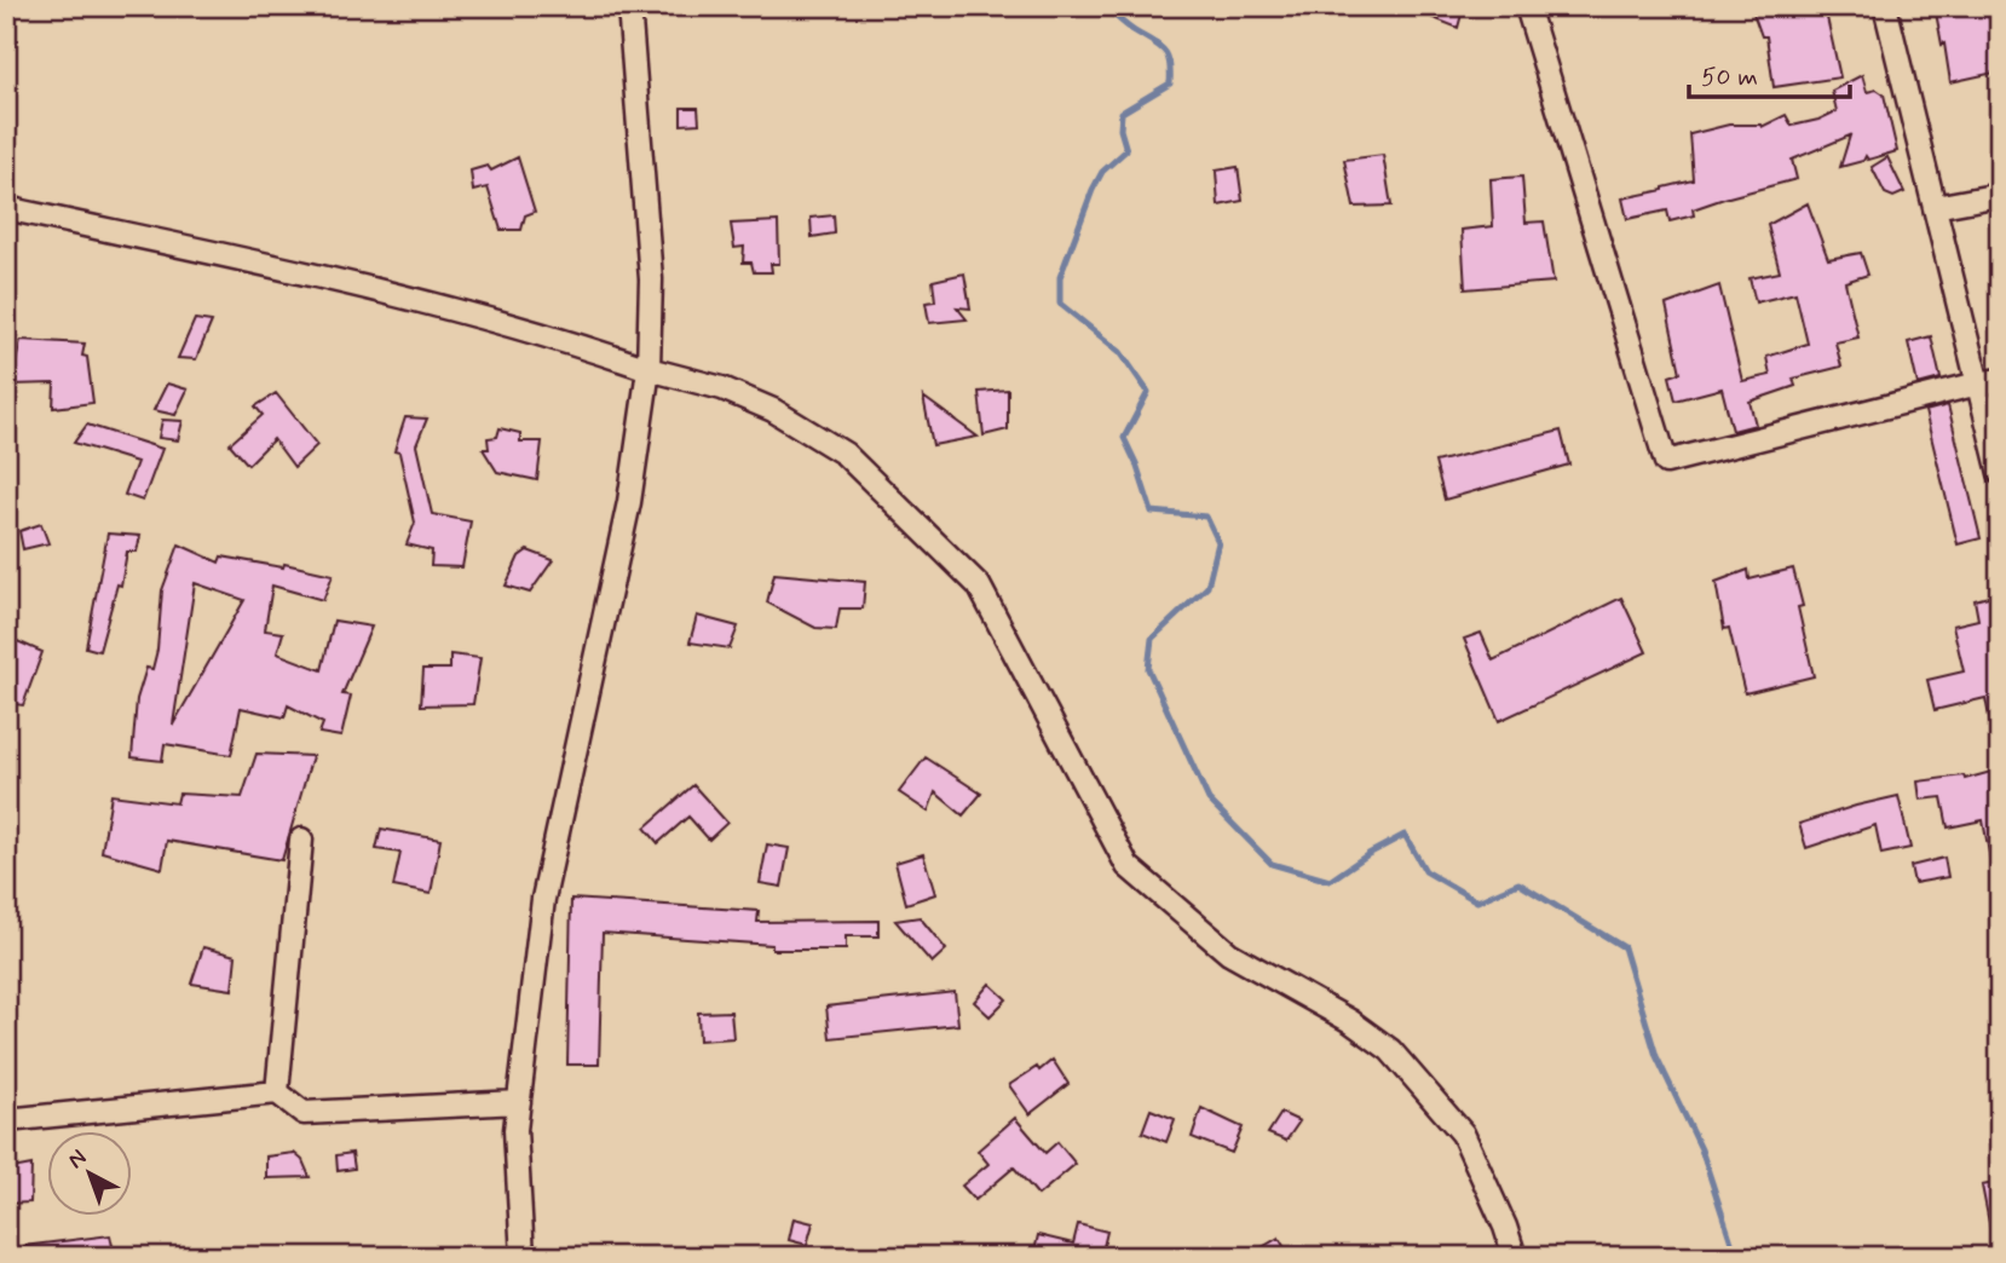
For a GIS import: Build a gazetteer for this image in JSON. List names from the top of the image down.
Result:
{
  "scale_bar": "50 m",
  "north": "top left"
}
